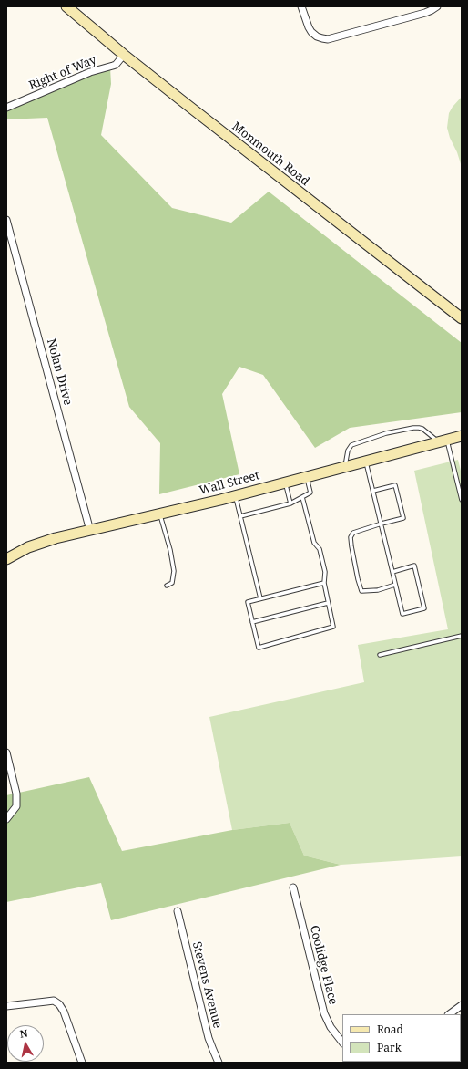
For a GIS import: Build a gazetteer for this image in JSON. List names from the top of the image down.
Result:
{
  "streets": {
    "main road": ["Monmouth Road", "Wall Street"],
    "street": [
      "Right of Way",
      "Nolan Drive",
      "Coolidge Place",
      "Stevens Avenue"
    ]
  },
  "crossings": [
    ["Right of Way", "Monmouth Road"],
    ["Nolan Drive", "Wall Street"]
  ],
  "legend": ["Road", "Park"],
  "north": "top"
}
